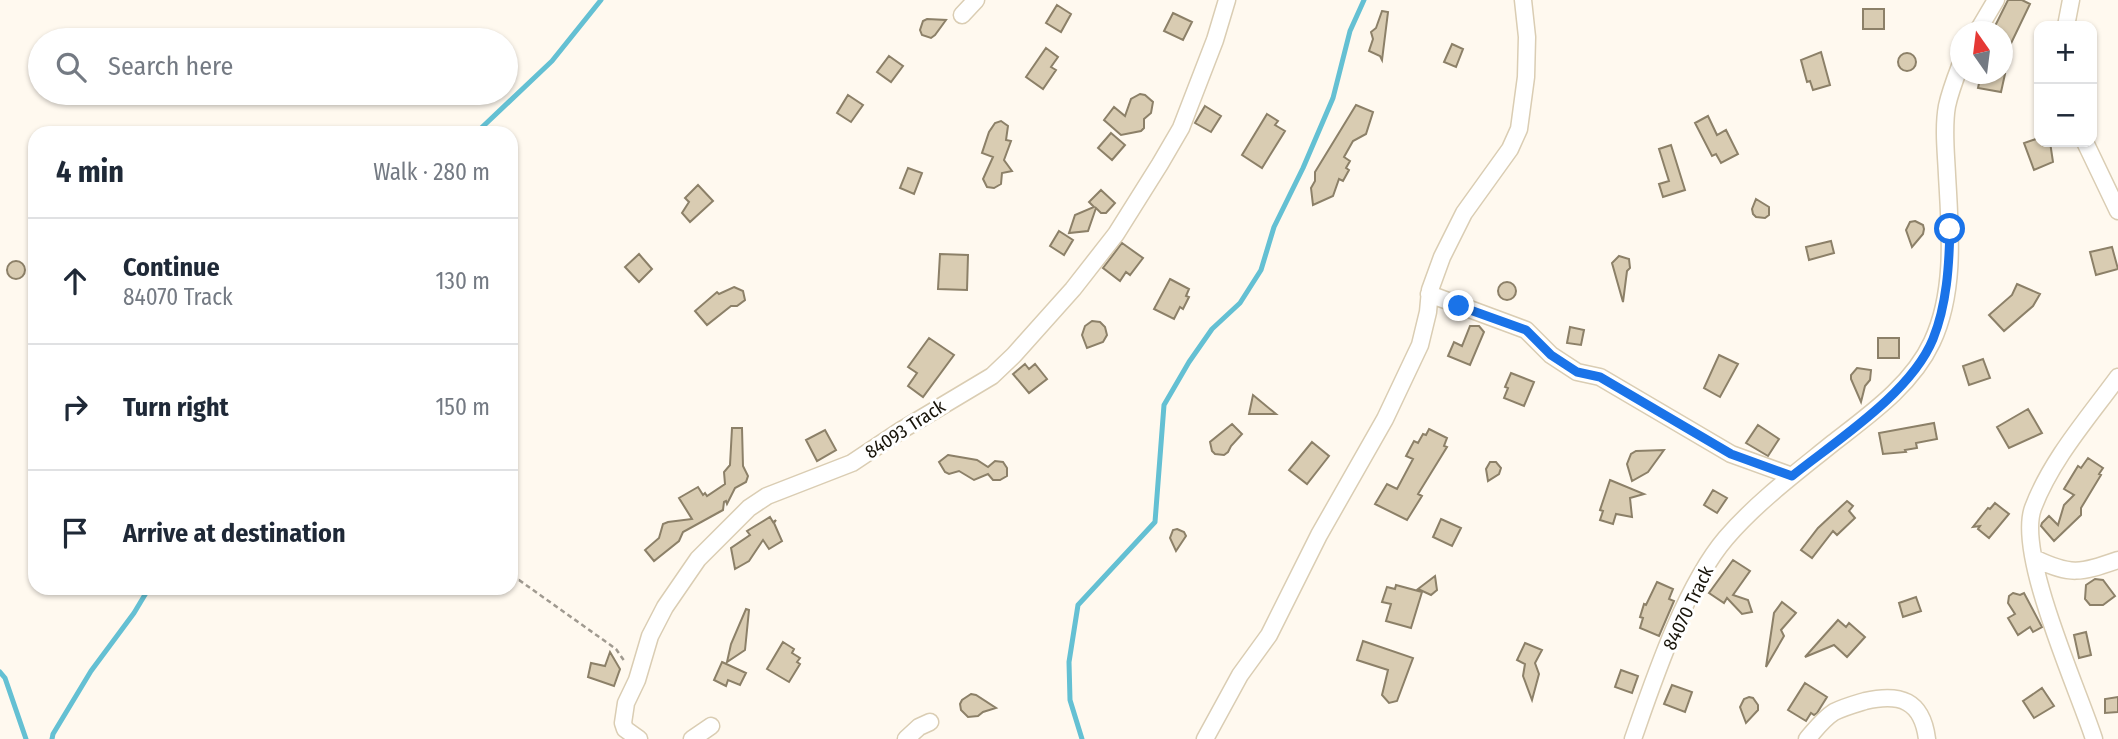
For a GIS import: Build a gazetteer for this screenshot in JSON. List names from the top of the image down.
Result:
{
  "streets": {
    "street": ["84093 Track", "84070 Track"]
  },
  "north": "top",
  "page": {
    "map_buttons": ["+", "−"],
    "search": "Search here",
    "heading": ["4 min", "Walk · 280 m"],
    "list": [
      ["Continue", "84070 Track", "130 m"],
      ["Turn right", "150 m"],
      "Arrive at destination"
    ]
  }
}
